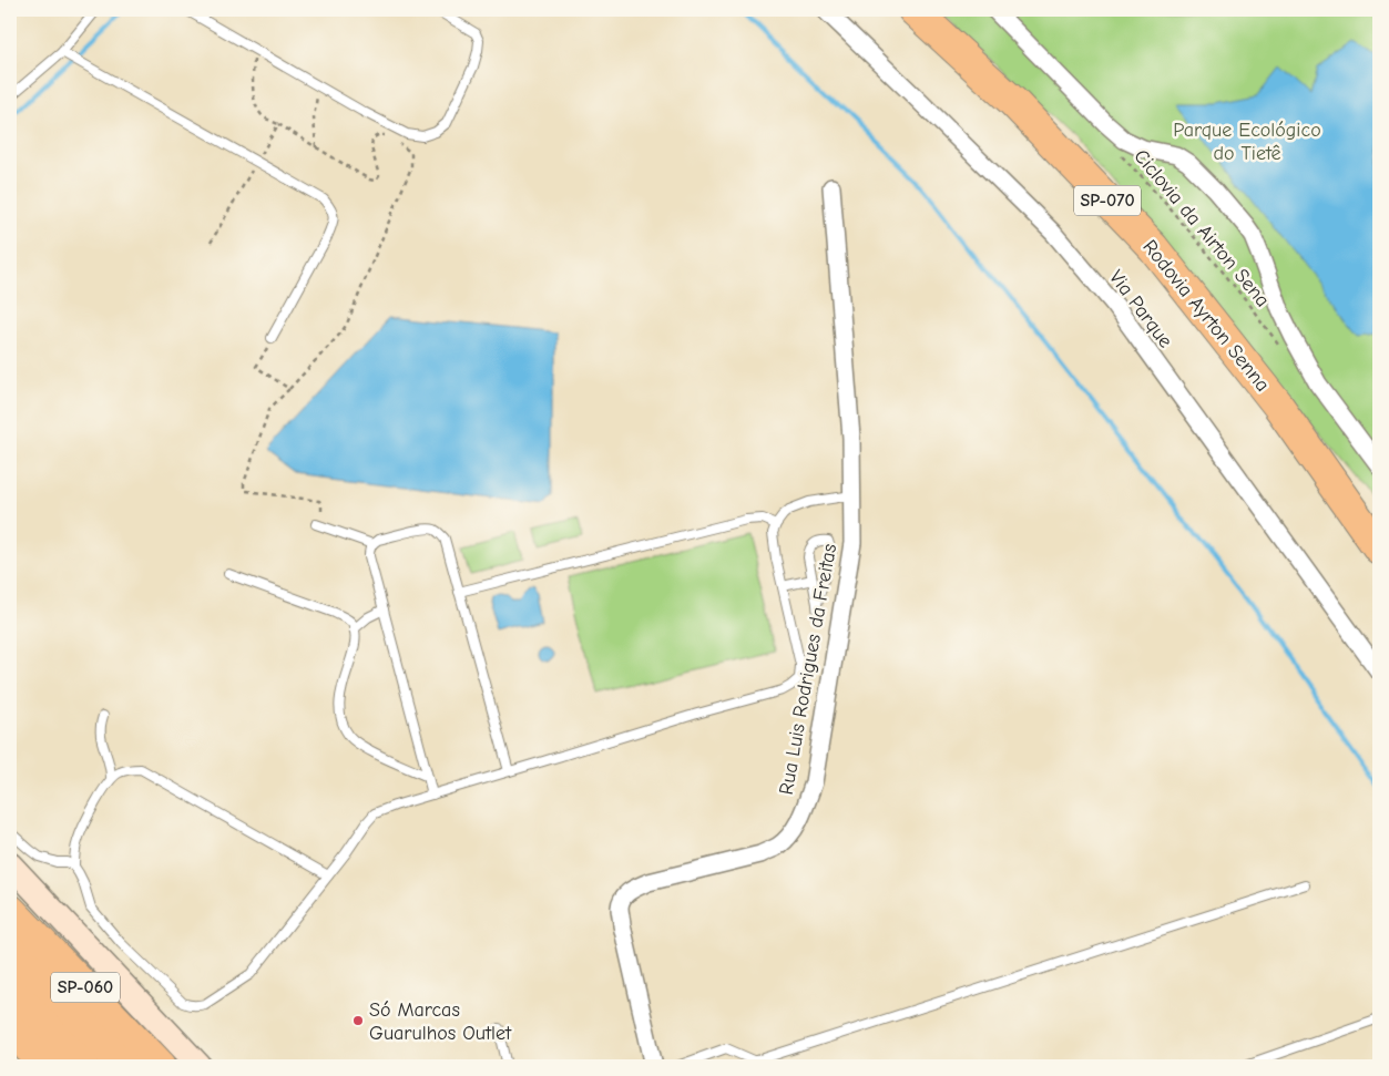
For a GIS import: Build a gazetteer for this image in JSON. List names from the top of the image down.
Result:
{
  "streets": {
    "highway": ["SP-070", "Rodovia Ayrton Senna", "SP-060"],
    "street": ["Via Parque", "Rua Luis Rodrigues da Freitas"],
    "path": ["Ciclovia da Airton Sena"]
  },
  "parks": ["Parque Ecológico do Tietê"],
  "places": ["Só Marcas Guarulhos Outlet"]
}
